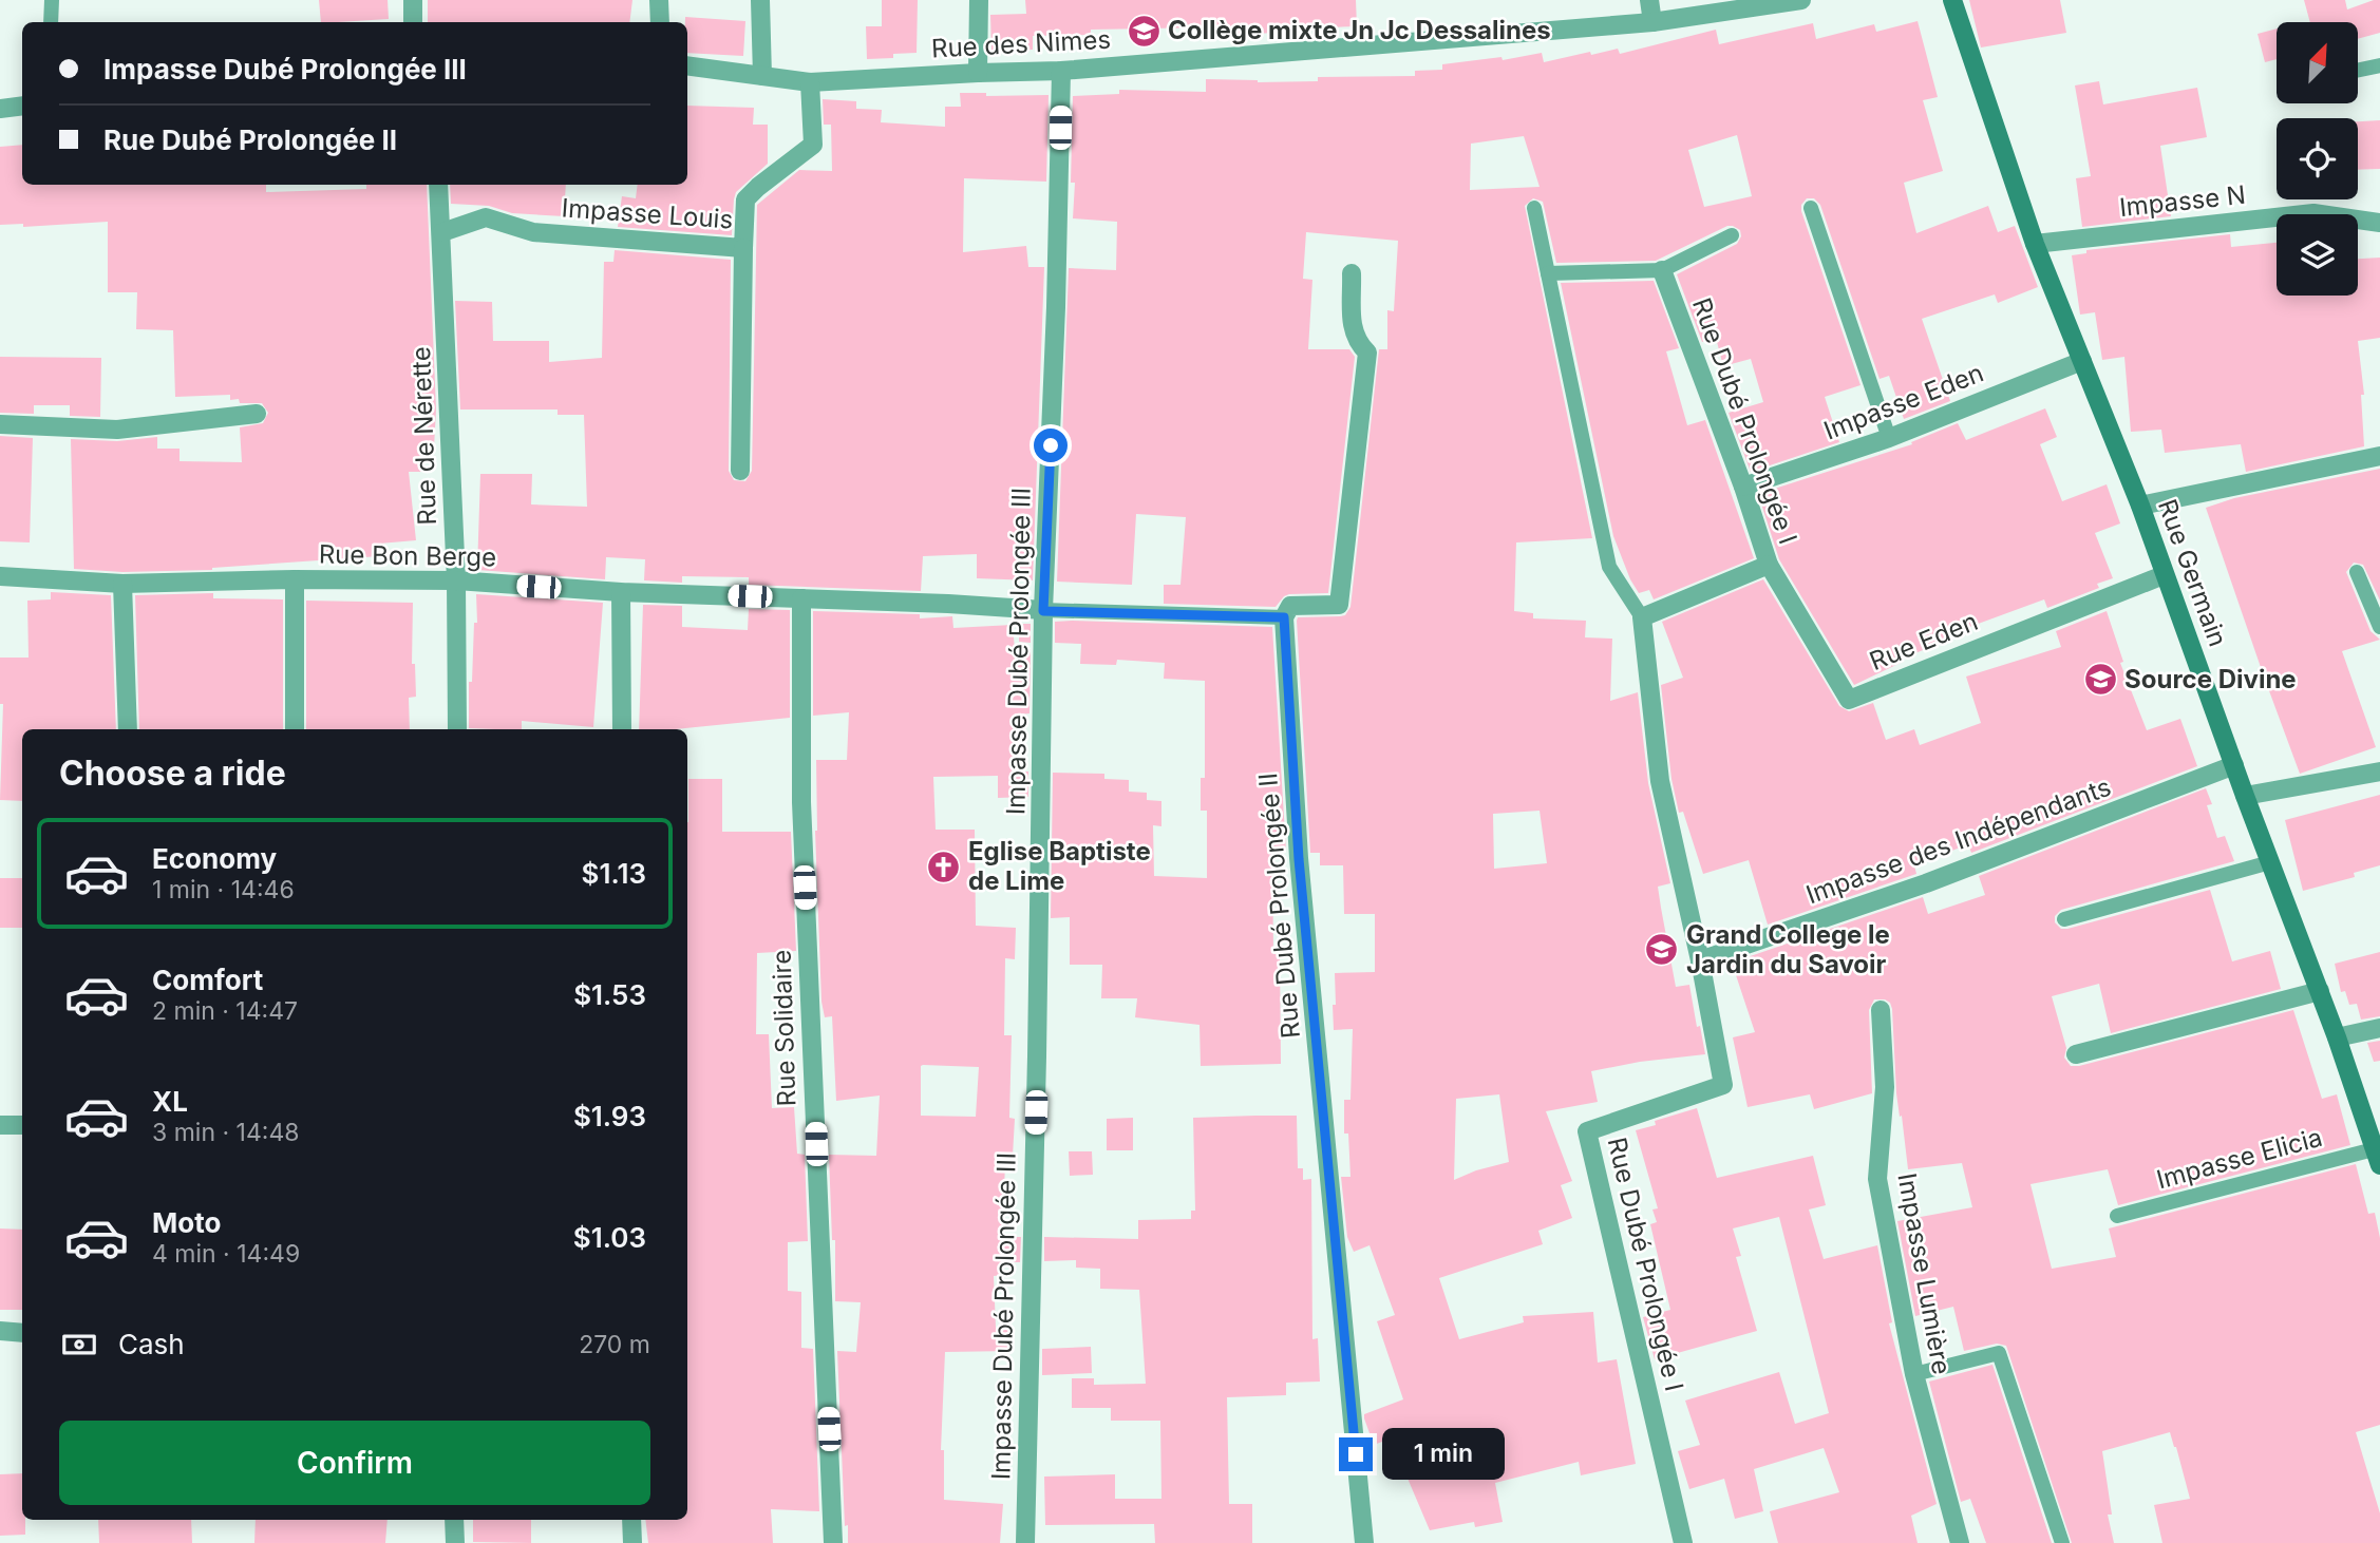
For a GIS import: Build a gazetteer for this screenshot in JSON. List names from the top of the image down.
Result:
{
  "streets": {
    "street": [
      "Rue des Nimes",
      "Impasse N",
      "Impasse Louis",
      "Impasse Eden",
      "Rue Dubé Prolongée I",
      "Rue de Nérette",
      "Rue Bon Berge",
      "Rue Germain",
      "Rue Eden",
      "Impasse Dubé Prolongée III",
      "Impasse des Indépendants",
      "Rue Dubé Prolongée II",
      "Rue Solidaire",
      "Impasse Lumière"
    ],
    "lane": ["Impasse Elicia"]
  },
  "crossings": [
    ["Rue des Nimes", "Impasse Louis"],
    ["Rue des Nimes", "Impasse Dubé Prolongée III"],
    ["Impasse N", "Rue Germain"],
    ["Impasse Louis", "Rue de Nérette"],
    ["Impasse Eden", "Rue Dubé Prolongée I"],
    ["Impasse Eden", "Rue Germain"],
    ["Rue Dubé Prolongée I", "Rue Eden"],
    ["Rue Dubé Prolongée I", "Impasse des Indépendants"],
    ["Rue de Nérette", "Rue Bon Berge"],
    ["Rue Bon Berge", "Impasse Dubé Prolongée III"],
    ["Rue Bon Berge", "Rue Solidaire"],
    ["Rue Germain", "Rue Eden"],
    ["Rue Germain", "Impasse des Indépendants"],
    ["Rue Germain", "Impasse Elicia"]
  ],
  "places": {
    "school or university": ["Collège mixte Jn Jc Dessalines", "Source Divine", "Grand College le Jardin du Savoir"],
    "church": ["Eglise Baptiste de Lime"]
  },
  "north": "top right",
  "page": {
    "banner": ["Impasse Dubé Prolongée III", "Rue Dubé Prolongée II"],
    "heading": "Choose a ride",
    "list": [
      {
        "name": "Economy",
        "note": "1 min · 14:46",
        "value": "$1.13"
      },
      {
        "name": "Comfort",
        "note": "2 min · 14:47",
        "value": "$1.53"
      },
      {
        "name": "XL",
        "note": "3 min · 14:48",
        "value": "$1.93"
      },
      {
        "name": "Moto",
        "note": "4 min · 14:49",
        "value": "$1.03"
      }
    ],
    "pay": ["Cash", "270 m"],
    "buttons": "Confirm",
    "bubble": "1 min"
  }
}
